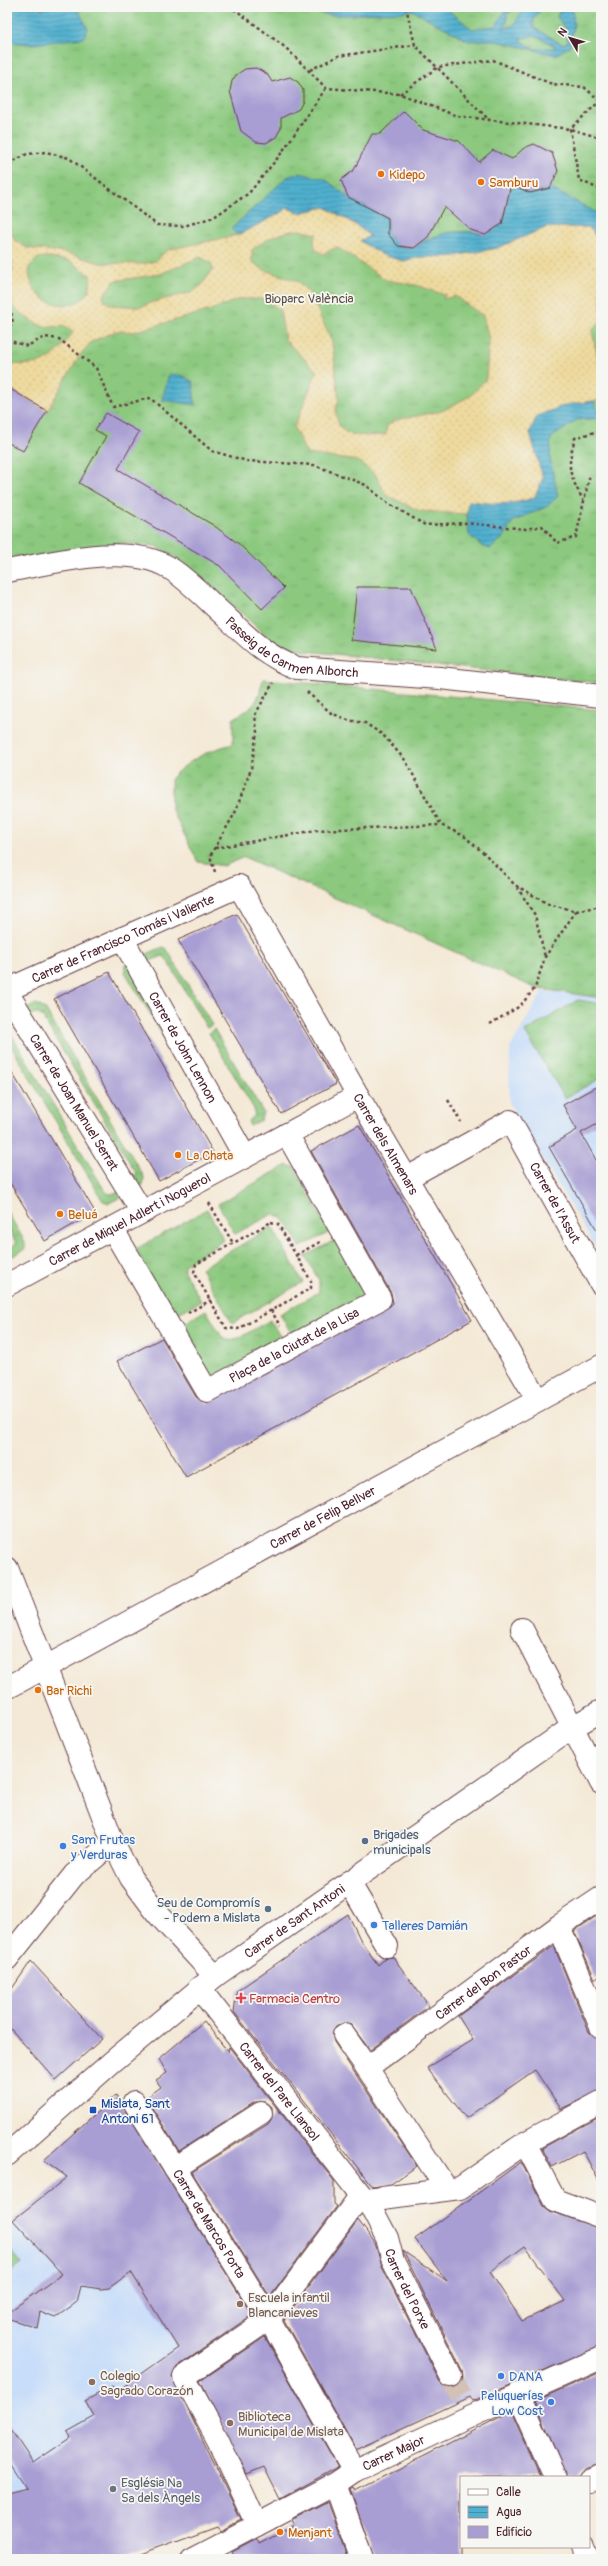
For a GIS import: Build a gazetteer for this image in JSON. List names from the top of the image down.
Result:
{
  "streets": {
    "street": [
      "Passeig de Carmen Alborch",
      "Carrer de Francisco Tomás i Valiente",
      "Carrer de John Lennon",
      "Carrer de Joan Manuel Serrat",
      "Carrer dels Almenars",
      "Carrer de l'Assut",
      "Carrer de Miquel Adlert i Noguerol",
      "Plaça de la Ciutat de la Lisa",
      "Carrer de Felip Bellver",
      "Carrer de Sant Antoni",
      "Carrer del Bon Pastor",
      "Carrer del Pare Llansol",
      "Carrer de Marcos Porta",
      "Carrer del Porxe",
      "Carrer Major"
    ]
  },
  "crossings": [
    ["Carrer de Francisco Tomás i Valiente", "Carrer de John Lennon"],
    ["Carrer de Francisco Tomás i Valiente", "Carrer de Joan Manuel Serrat"],
    ["Carrer de Francisco Tomás i Valiente", "Carrer dels Almenars"],
    ["Carrer de John Lennon", "Carrer de Miquel Adlert i Noguerol"],
    ["Carrer de Joan Manuel Serrat", "Carrer de Miquel Adlert i Noguerol"],
    ["Carrer dels Almenars", "Carrer de l'Assut"],
    ["Carrer dels Almenars", "Carrer de Miquel Adlert i Noguerol"],
    ["Carrer dels Almenars", "Carrer de Felip Bellver"],
    ["Carrer de Miquel Adlert i Noguerol", "Plaça de la Ciutat de la Lisa"],
    ["Carrer de Felip Bellver", "Carrer del Pare Llansol"],
    ["Carrer de Sant Antoni", "Carrer del Pare Llansol"],
    ["Carrer del Pare Llansol", "Carrer del Porxe"],
    ["Carrer de Marcos Porta", "Carrer Major"]
  ],
  "parks": ["Bioparc València"],
  "places": {
    "other": [
      "Kidepo",
      "Samburu",
      "La Chata",
      "Beluá",
      "Bar Richi",
      "Brigades municipals",
      "Sam Frutas y Verduras",
      "Seu de Compromís - Podem a Mislata",
      "Talleres Damián",
      "Escuela infantil Blancanieves",
      "DANA",
      "Colegio Sagrado Corazón",
      "Peluquerías Low Cost",
      "Biblioteca Municipal de Mislata",
      "Església Nª Sª dels Àngels",
      "Menjant"
    ],
    "health": ["Farmacia Centro"],
    "transit": ["Mislata, Sant Antoni 61"]
  },
  "legend": ["Calle", "Agua", "Edificio"],
  "north": "top left"
}
